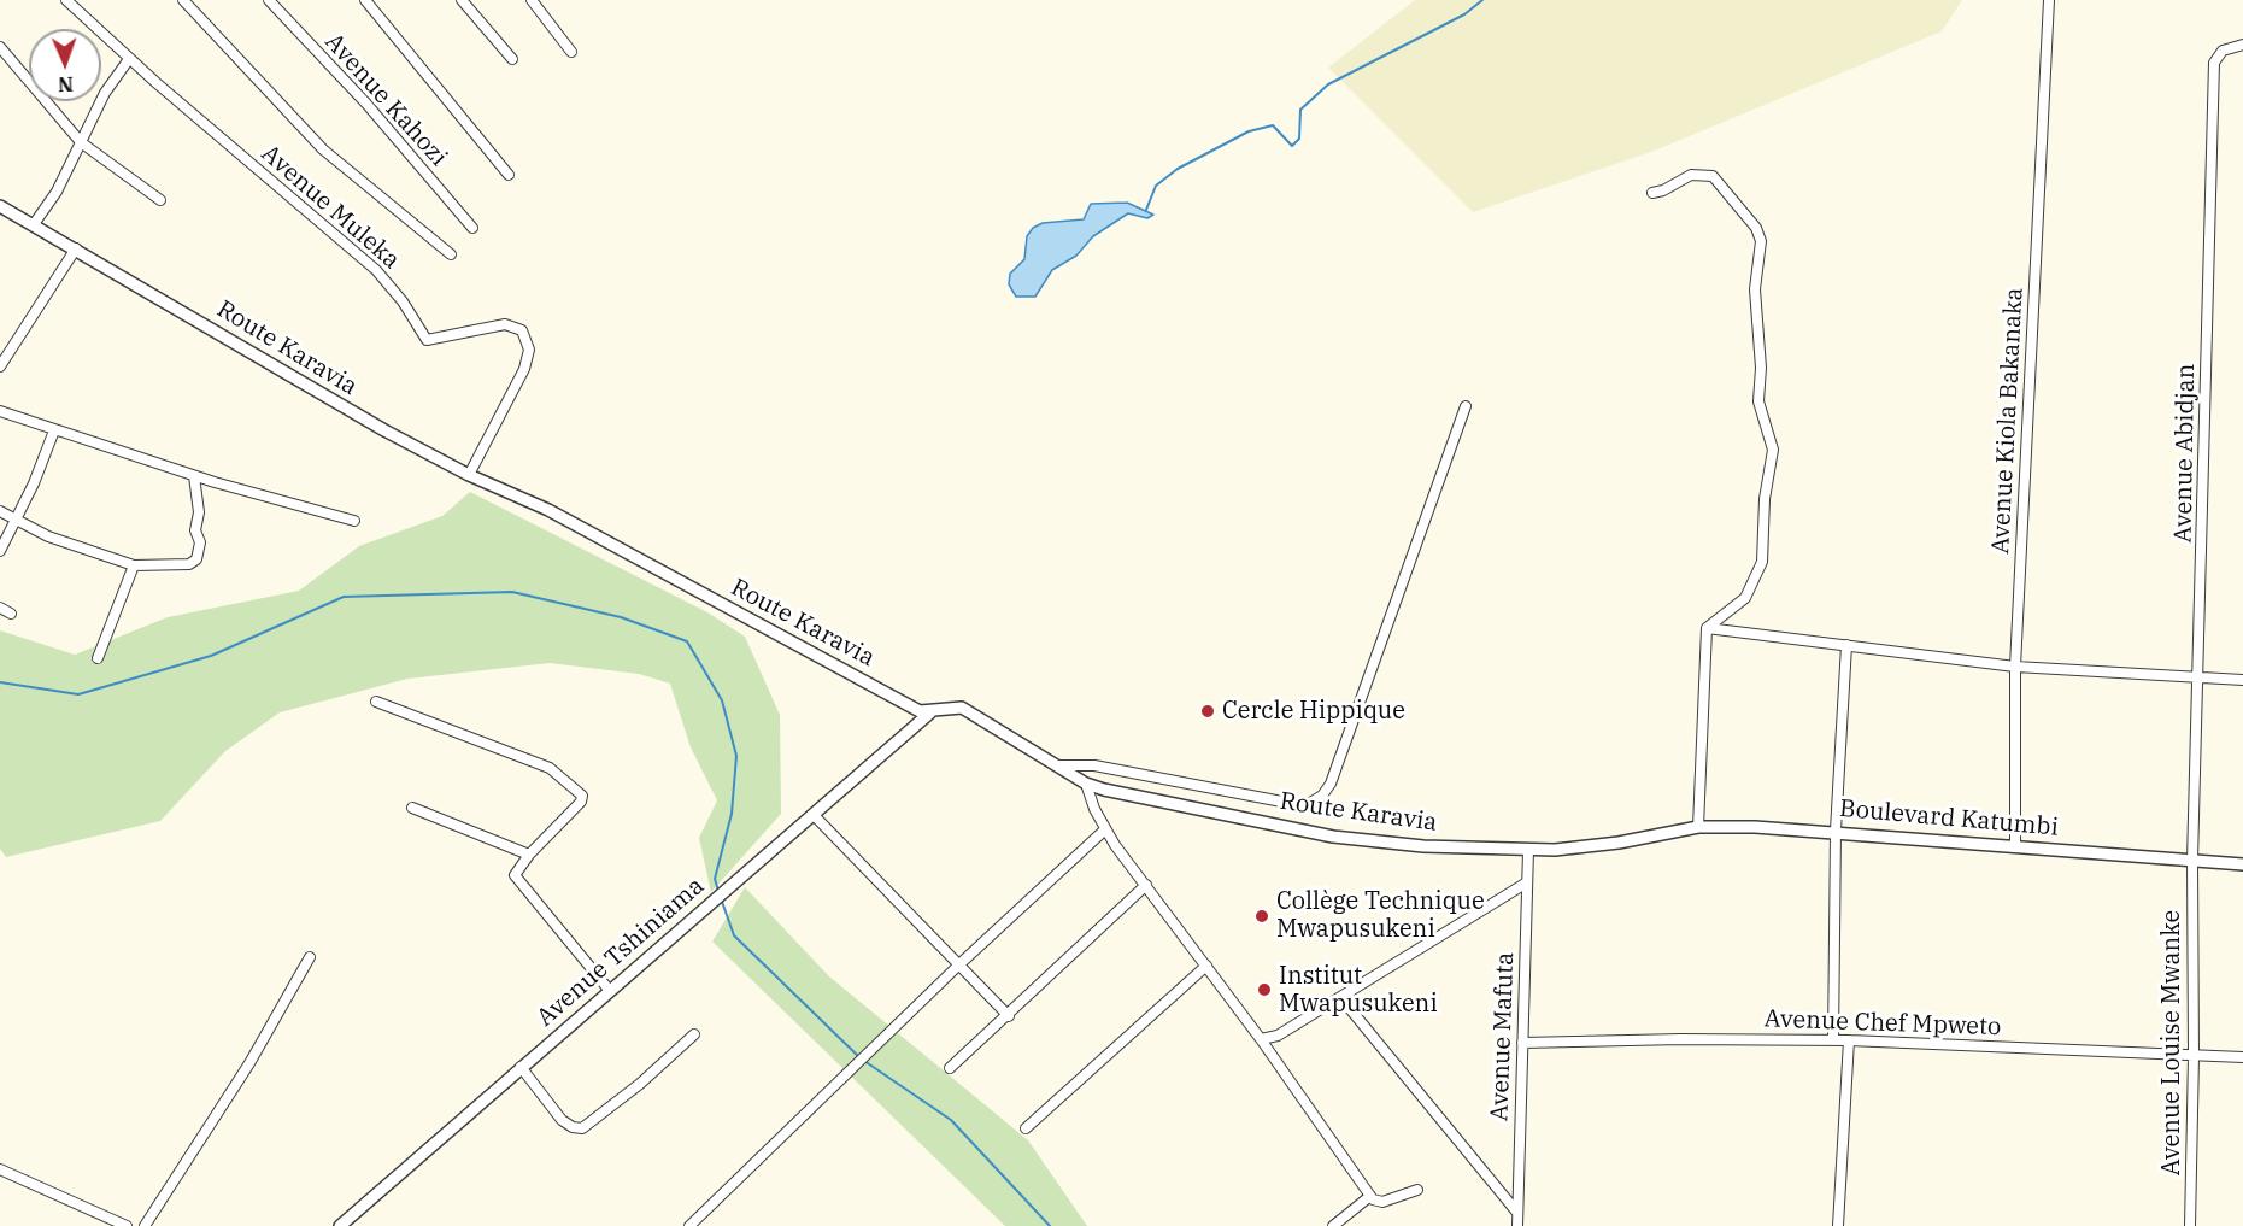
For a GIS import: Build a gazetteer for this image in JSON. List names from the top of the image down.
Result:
{
  "streets": {
    "street": [
      "Avenue Kahozi",
      "Avenue Muleka",
      "Route Karavia",
      "Avenue Kiola Bakanaka",
      "Avenue Abidjan",
      "Boulevard Katumbi",
      "Avenue Tshiniama",
      "Avenue Chef Mpweto",
      "Avenue Mafuta",
      "Avenue Louise Mwanke"
    ]
  },
  "crossings": [
    ["Avenue Muleka", "Route Karavia"],
    ["Route Karavia", "Boulevard Katumbi"],
    ["Route Karavia", "Avenue Tshiniama"],
    ["Route Karavia", "Avenue Mafuta"],
    ["Avenue Kiola Bakanaka", "Boulevard Katumbi"],
    ["Avenue Abidjan", "Boulevard Katumbi"],
    ["Avenue Abidjan", "Avenue Louise Mwanke"],
    ["Boulevard Katumbi", "Avenue Louise Mwanke"],
    ["Avenue Chef Mpweto", "Avenue Mafuta"],
    ["Avenue Chef Mpweto", "Avenue Louise Mwanke"]
  ],
  "places": ["Cercle Hippique", "Collège Technique Mwapusukeni", "Institut Mwapusukeni"],
  "north": "bottom"
}
